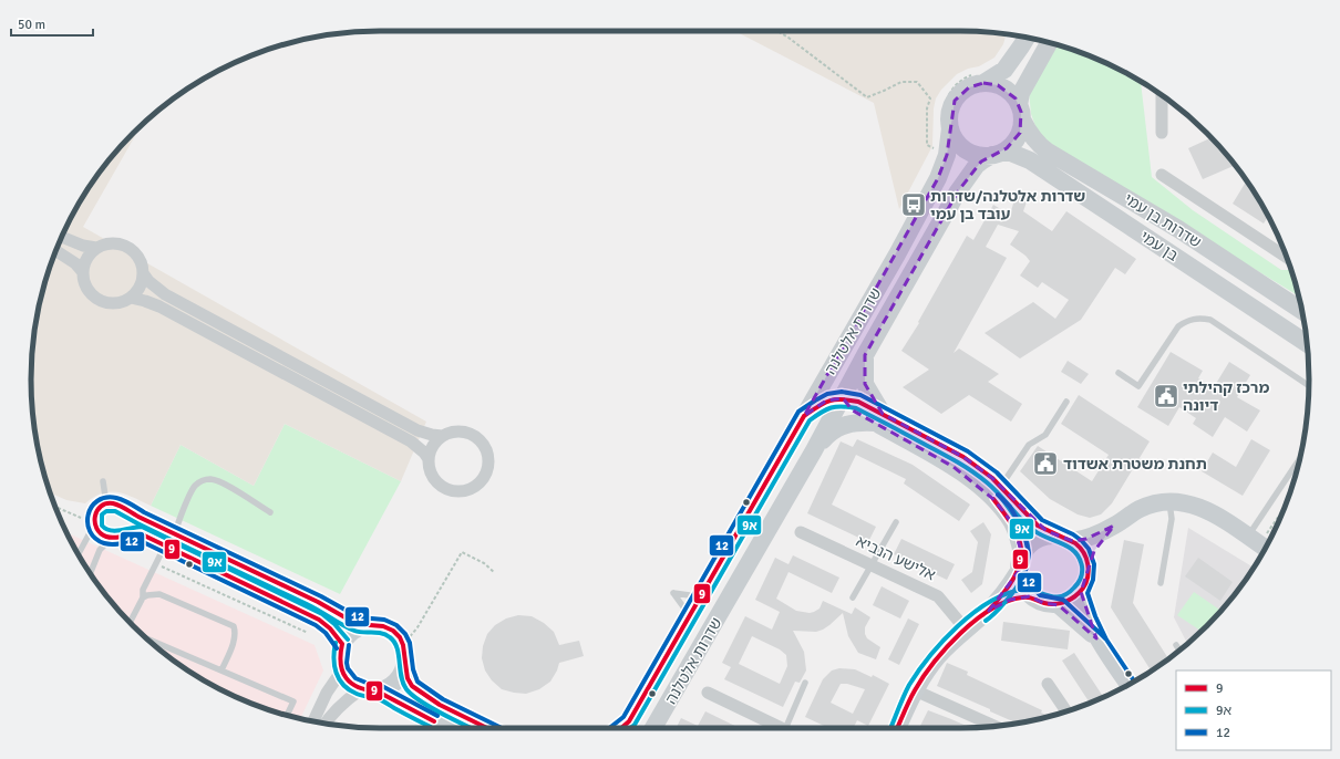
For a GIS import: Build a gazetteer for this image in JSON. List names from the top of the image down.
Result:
{
  "streets": {
    "main road": ["שדרות בן עמי", "בן עמי", "שדרות אלטלנה"],
    "street": ["אלישע הנביא"]
  },
  "crossings": [
    ["שדרות בן עמי", "בן עמי"],
    ["שדרות בן עמי", "שדרות אלטלנה"],
    ["בן עמי", "שדרות אלטלנה"]
  ],
  "places": {
    "bus stop": ["שדרות אלטלנה/שדרות עובד בן עמי"],
    "public building": ["מרכז קהילתי דיונה", "תחנת משטרת אשדוד"]
  },
  "lines": ["transit line 12", "transit line 9", "transit line 9א"],
  "legend": ["9", "9א", "12"],
  "scale_bar": "50 m"
}
